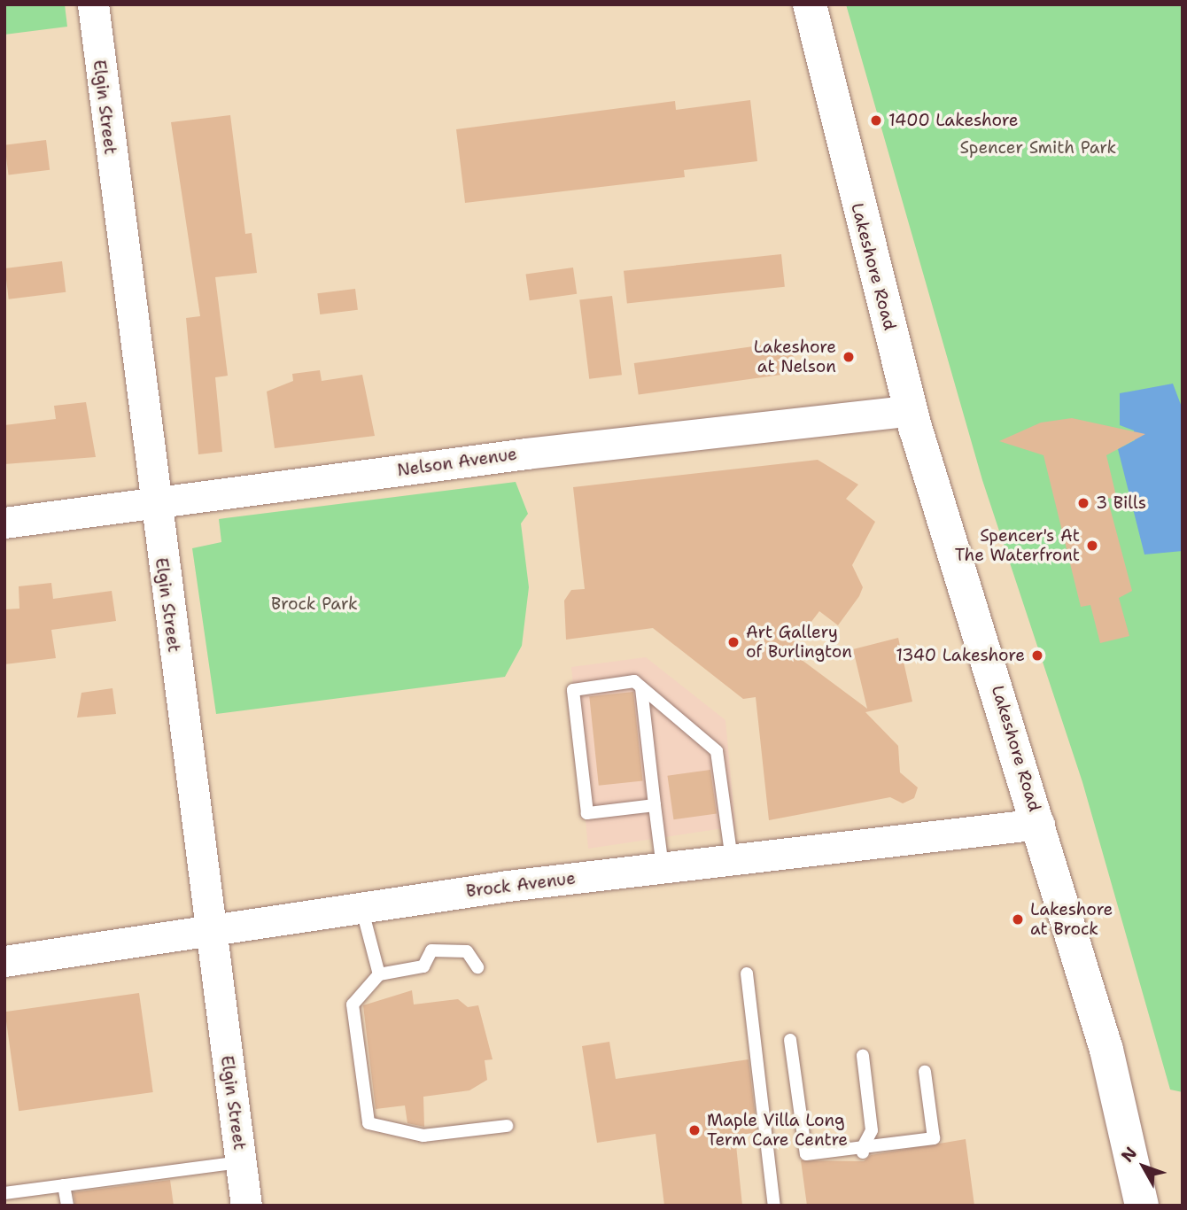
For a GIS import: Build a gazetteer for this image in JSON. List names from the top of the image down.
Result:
{
  "streets": {
    "main road": ["Lakeshore Road"],
    "street": ["Elgin Street", "Nelson Avenue", "Brock Avenue"]
  },
  "crossings": [
    ["Elgin Street", "Nelson Avenue"],
    ["Elgin Street", "Brock Avenue"],
    ["Lakeshore Road", "Nelson Avenue"],
    ["Lakeshore Road", "Brock Avenue"]
  ],
  "parks": ["Spencer Smith Park", "Brock Park"],
  "places": [
    "1400 Lakeshore",
    "Lakeshore at Nelson",
    "3 Bills",
    "Spencer's At The Waterfront",
    "Art Gallery of Burlington",
    "1340 Lakeshore",
    "Lakeshore at Brock",
    "Maple Villa Long Term Care Centre"
  ],
  "north": "top left"
}
